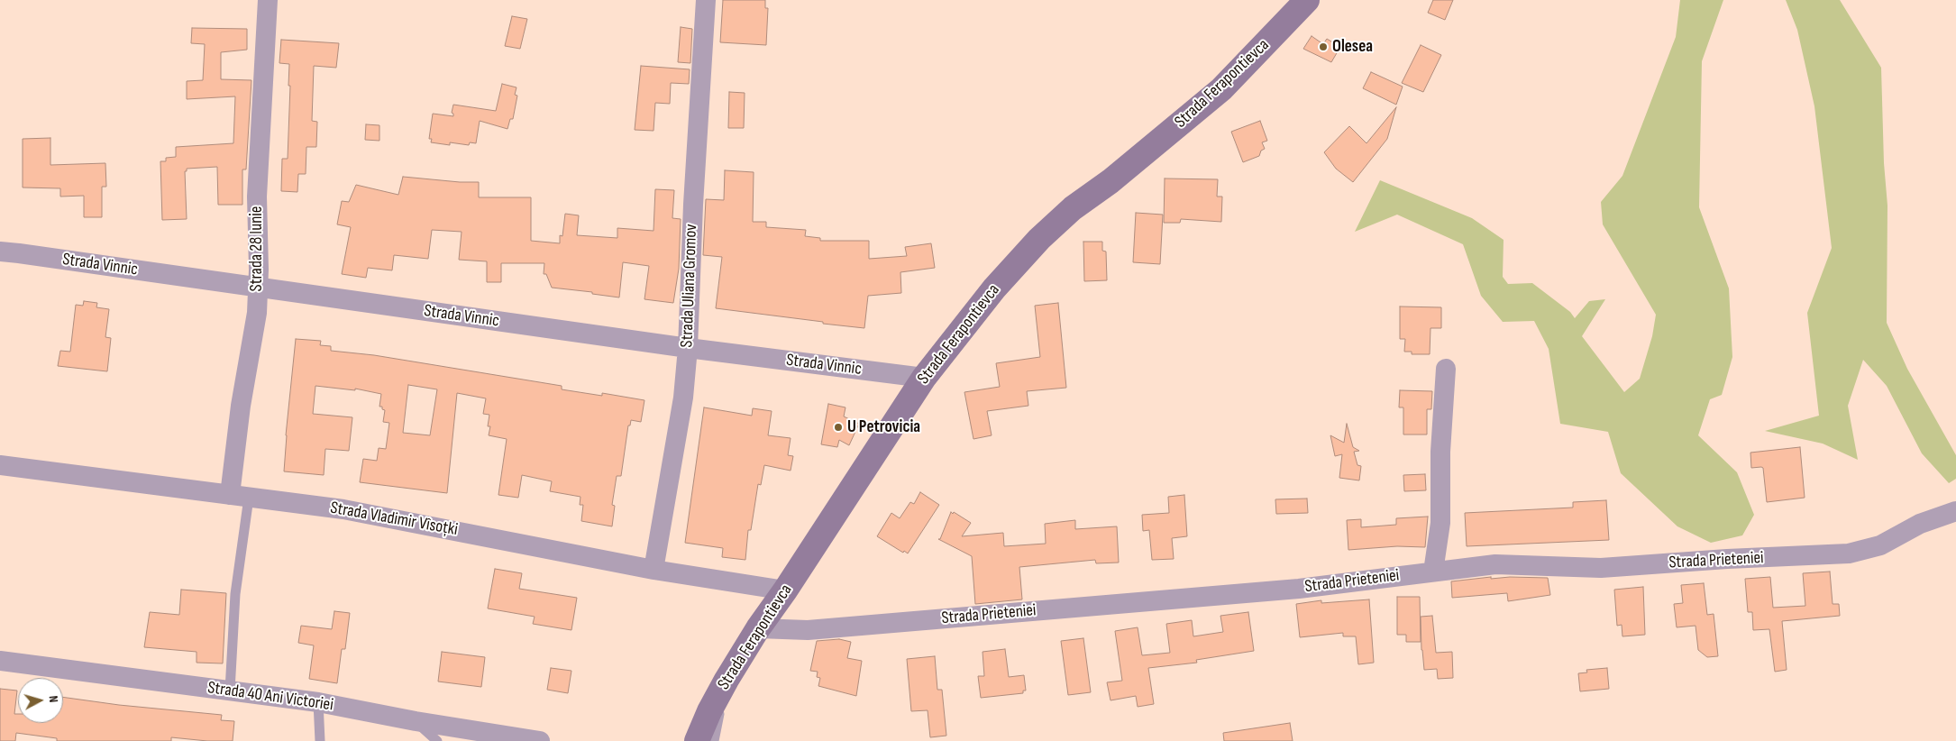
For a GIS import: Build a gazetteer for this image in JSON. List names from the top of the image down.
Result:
{
  "streets": {
    "main road": ["Strada Ferapontievca"],
    "street": [
      "Strada 28 Iunie",
      "Strada Vinnic",
      "Strada Uliana Gromov",
      "Strada Vladimir Vîsoțki",
      "Strada Prieteniei",
      "Strada 40 Ani Victoriei"
    ]
  },
  "crossings": [
    ["Strada Ferapontievca", "Strada Vinnic"],
    ["Strada Ferapontievca", "Strada Vladimir Vîsoțki"],
    ["Strada Ferapontievca", "Strada Prieteniei"],
    ["Strada 28 Iunie", "Strada Vinnic"],
    ["Strada 28 Iunie", "Strada Vladimir Vîsoțki"],
    ["Strada Vinnic", "Strada Uliana Gromov"],
    ["Strada Uliana Gromov", "Strada Vladimir Vîsoțki"]
  ],
  "places": ["Olesea", "U Petrovicia"],
  "north": "right"
}
